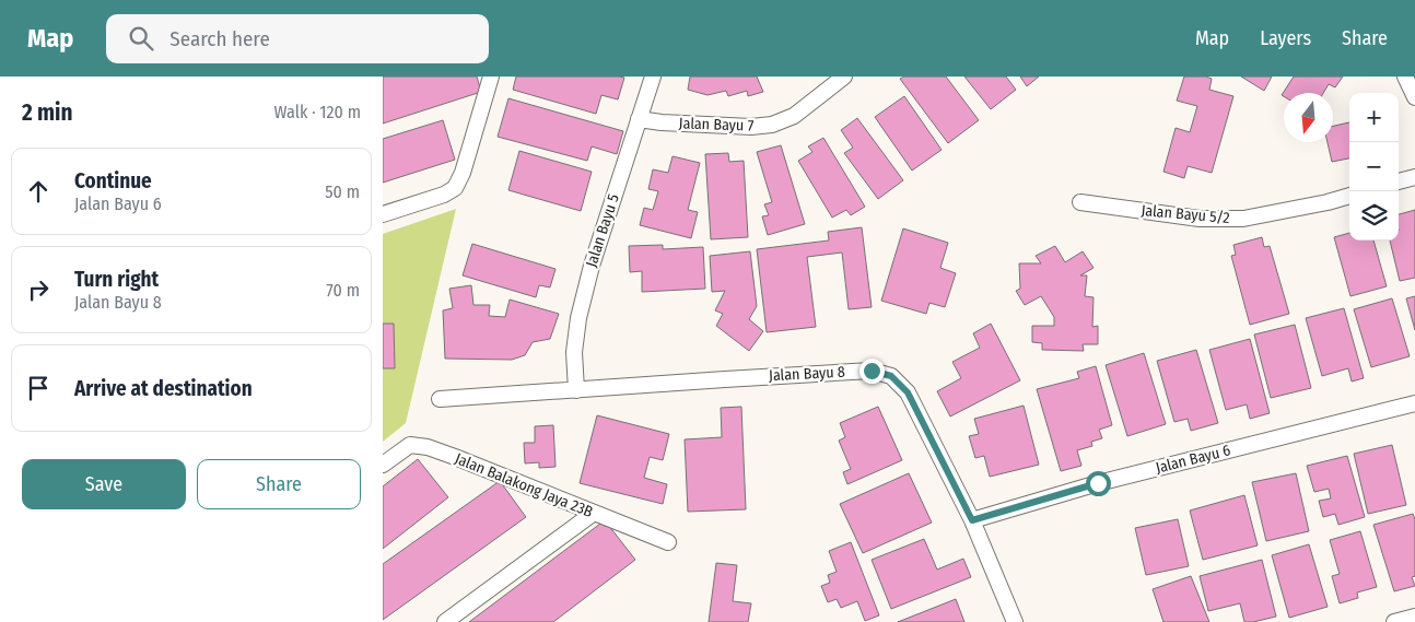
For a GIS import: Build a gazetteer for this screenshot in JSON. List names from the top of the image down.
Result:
{
  "streets": {
    "street": [
      "Jalan Bayu 7",
      "Jalan Bayu 5/2",
      "Jalan Bayu 5",
      "Jalan Bayu 8",
      "Jalan Bayu 6",
      "Jalan Balakong Jaya 23B"
    ]
  },
  "crossings": [
    ["Jalan Bayu 7", "Jalan Bayu 5"],
    ["Jalan Bayu 5", "Jalan Bayu 8"],
    ["Jalan Bayu 8", "Jalan Bayu 6"]
  ],
  "north": "bottom",
  "page": {
    "header": "Map",
    "search": "Search here",
    "nav": ["Map", "Layers", "Share"],
    "heading": ["2 min", "Walk · 120 m"],
    "map_buttons": ["+", "−"],
    "list": [
      ["Continue", "Jalan Bayu 6", "50 m"],
      ["Turn right", "Jalan Bayu 8", "70 m"],
      "Arrive at destination"
    ],
    "buttons": ["Save", "Share"]
  }
}
